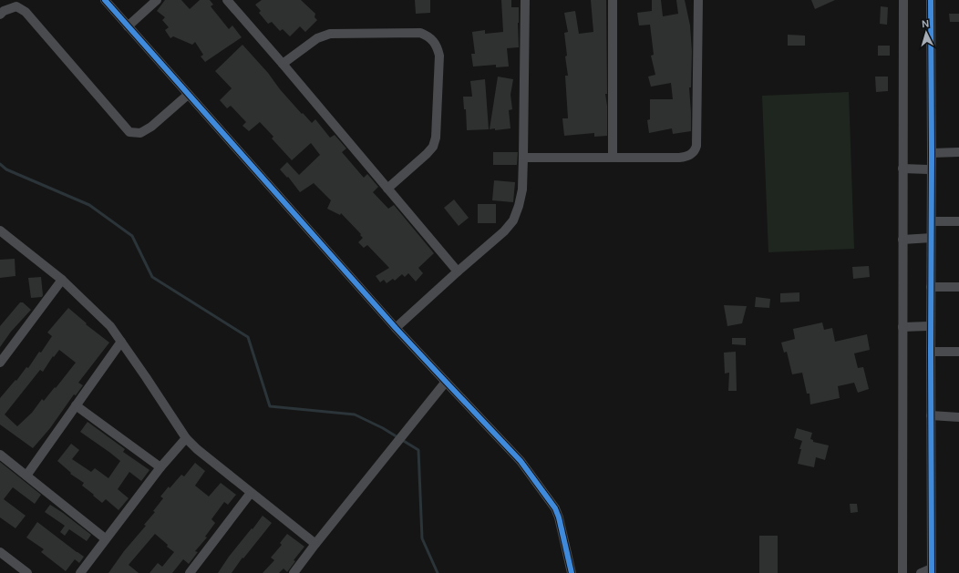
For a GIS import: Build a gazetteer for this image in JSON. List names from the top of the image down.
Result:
{
  "north": "top"
}
